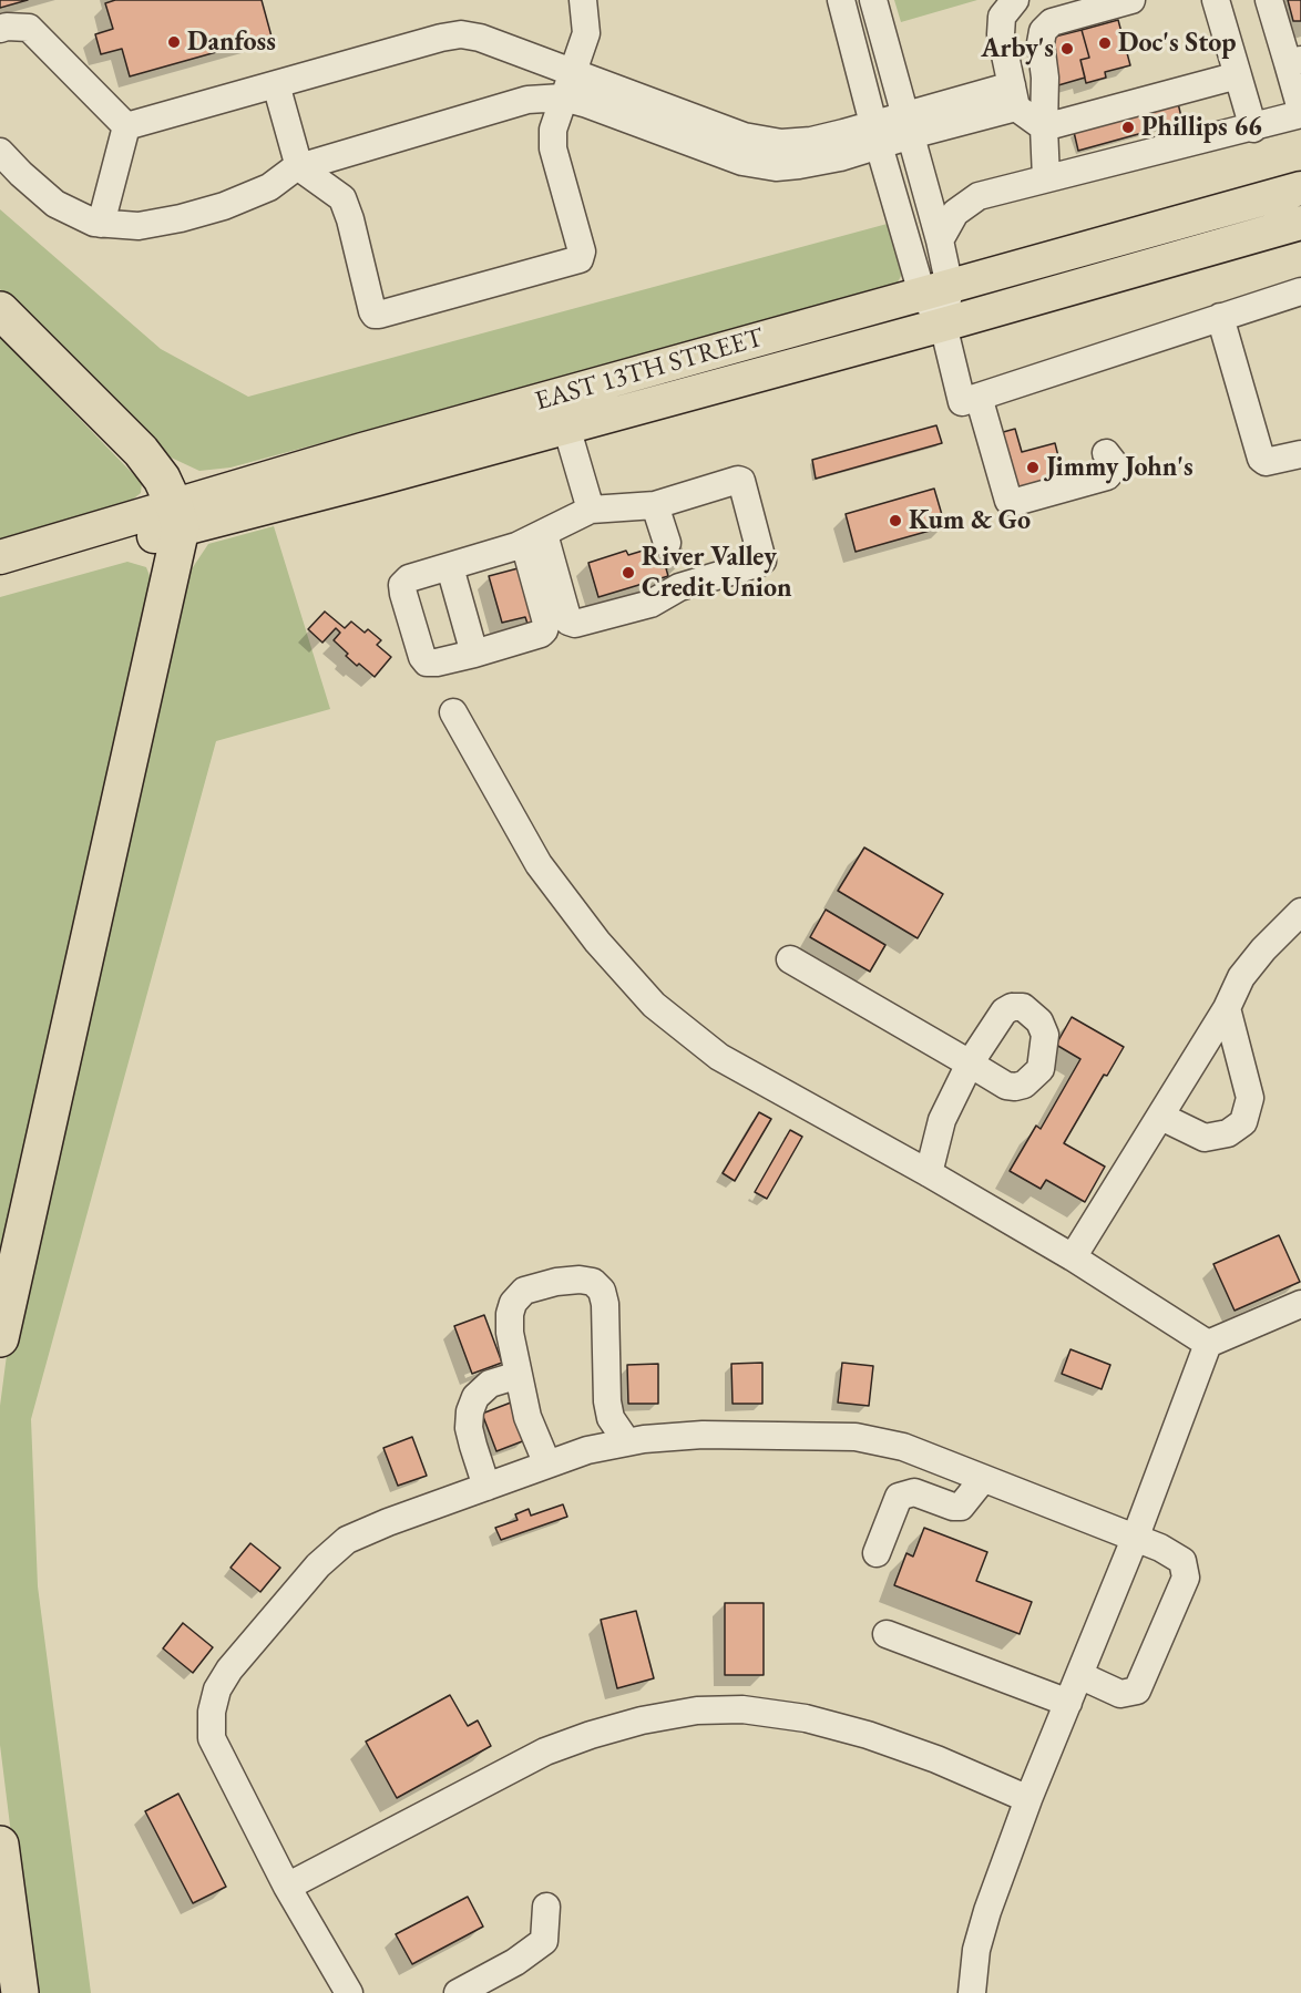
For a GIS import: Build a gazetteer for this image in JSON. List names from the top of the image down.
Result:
{
  "streets": {
    "main road": ["EAST 13TH STREET"]
  },
  "places": [
    "Danfoss",
    "Doc's Stop",
    "Arby's",
    "Phillips 66",
    "Jimmy John's",
    "Kum & Go",
    "River Valley Credit Union"
  ]
}
